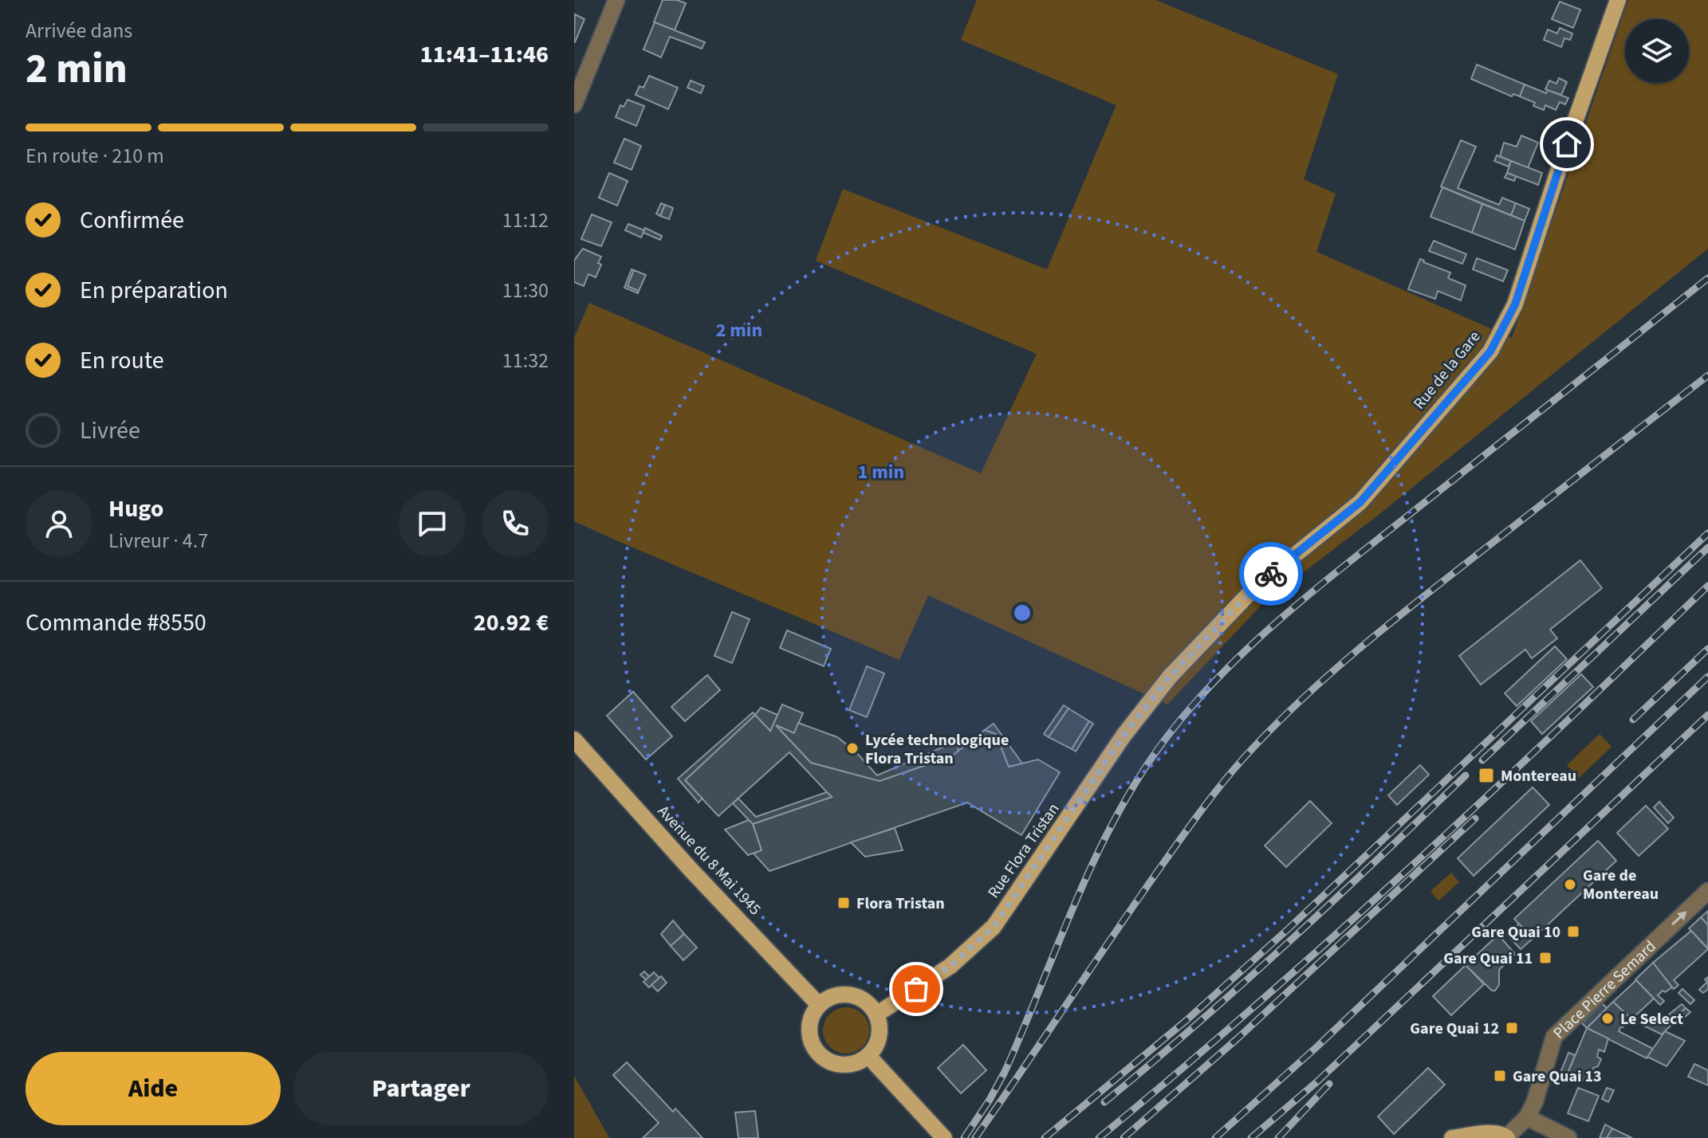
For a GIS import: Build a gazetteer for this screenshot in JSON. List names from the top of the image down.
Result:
{
  "streets": {
    "main road": ["Rue de la Gare", "Rue Flora Tristan", "Avenue du 8 Mai 1945"],
    "street": ["Place Pierre Semard"]
  },
  "crossings": [
    ["Rue de la Gare", "Rue Flora Tristan"],
    ["Rue Flora Tristan", "Avenue du 8 Mai 1945"]
  ],
  "one_way": ["Place Pierre Semard"],
  "places": {
    "other": ["Lycée technologique Flora Tristan", "Gare de Montereau", "Le Select"],
    "transit": [
      "Montereau",
      "Flora Tristan",
      "Gare Quai 10",
      "Gare Quai 11",
      "Gare Quai 12",
      "Gare Quai 13"
    ]
  },
  "page": {
    "heading": ["2 min", "Arrivée dans", "11:41–11:46"],
    "panel": [
      "Hugo",
      "Livreur · 4.7",
      "Commande #8550",
      "20.92 €"
    ],
    "bar": "En route · 210 m",
    "list": [
      ["Confirmée", "11:12"],
      ["En préparation", "11:30"],
      ["En route", "11:32"],
      "Livrée"
    ],
    "buttons": ["Aide", "Partager"]
  },
  "rings": ["2 min", "1 min"]
}
